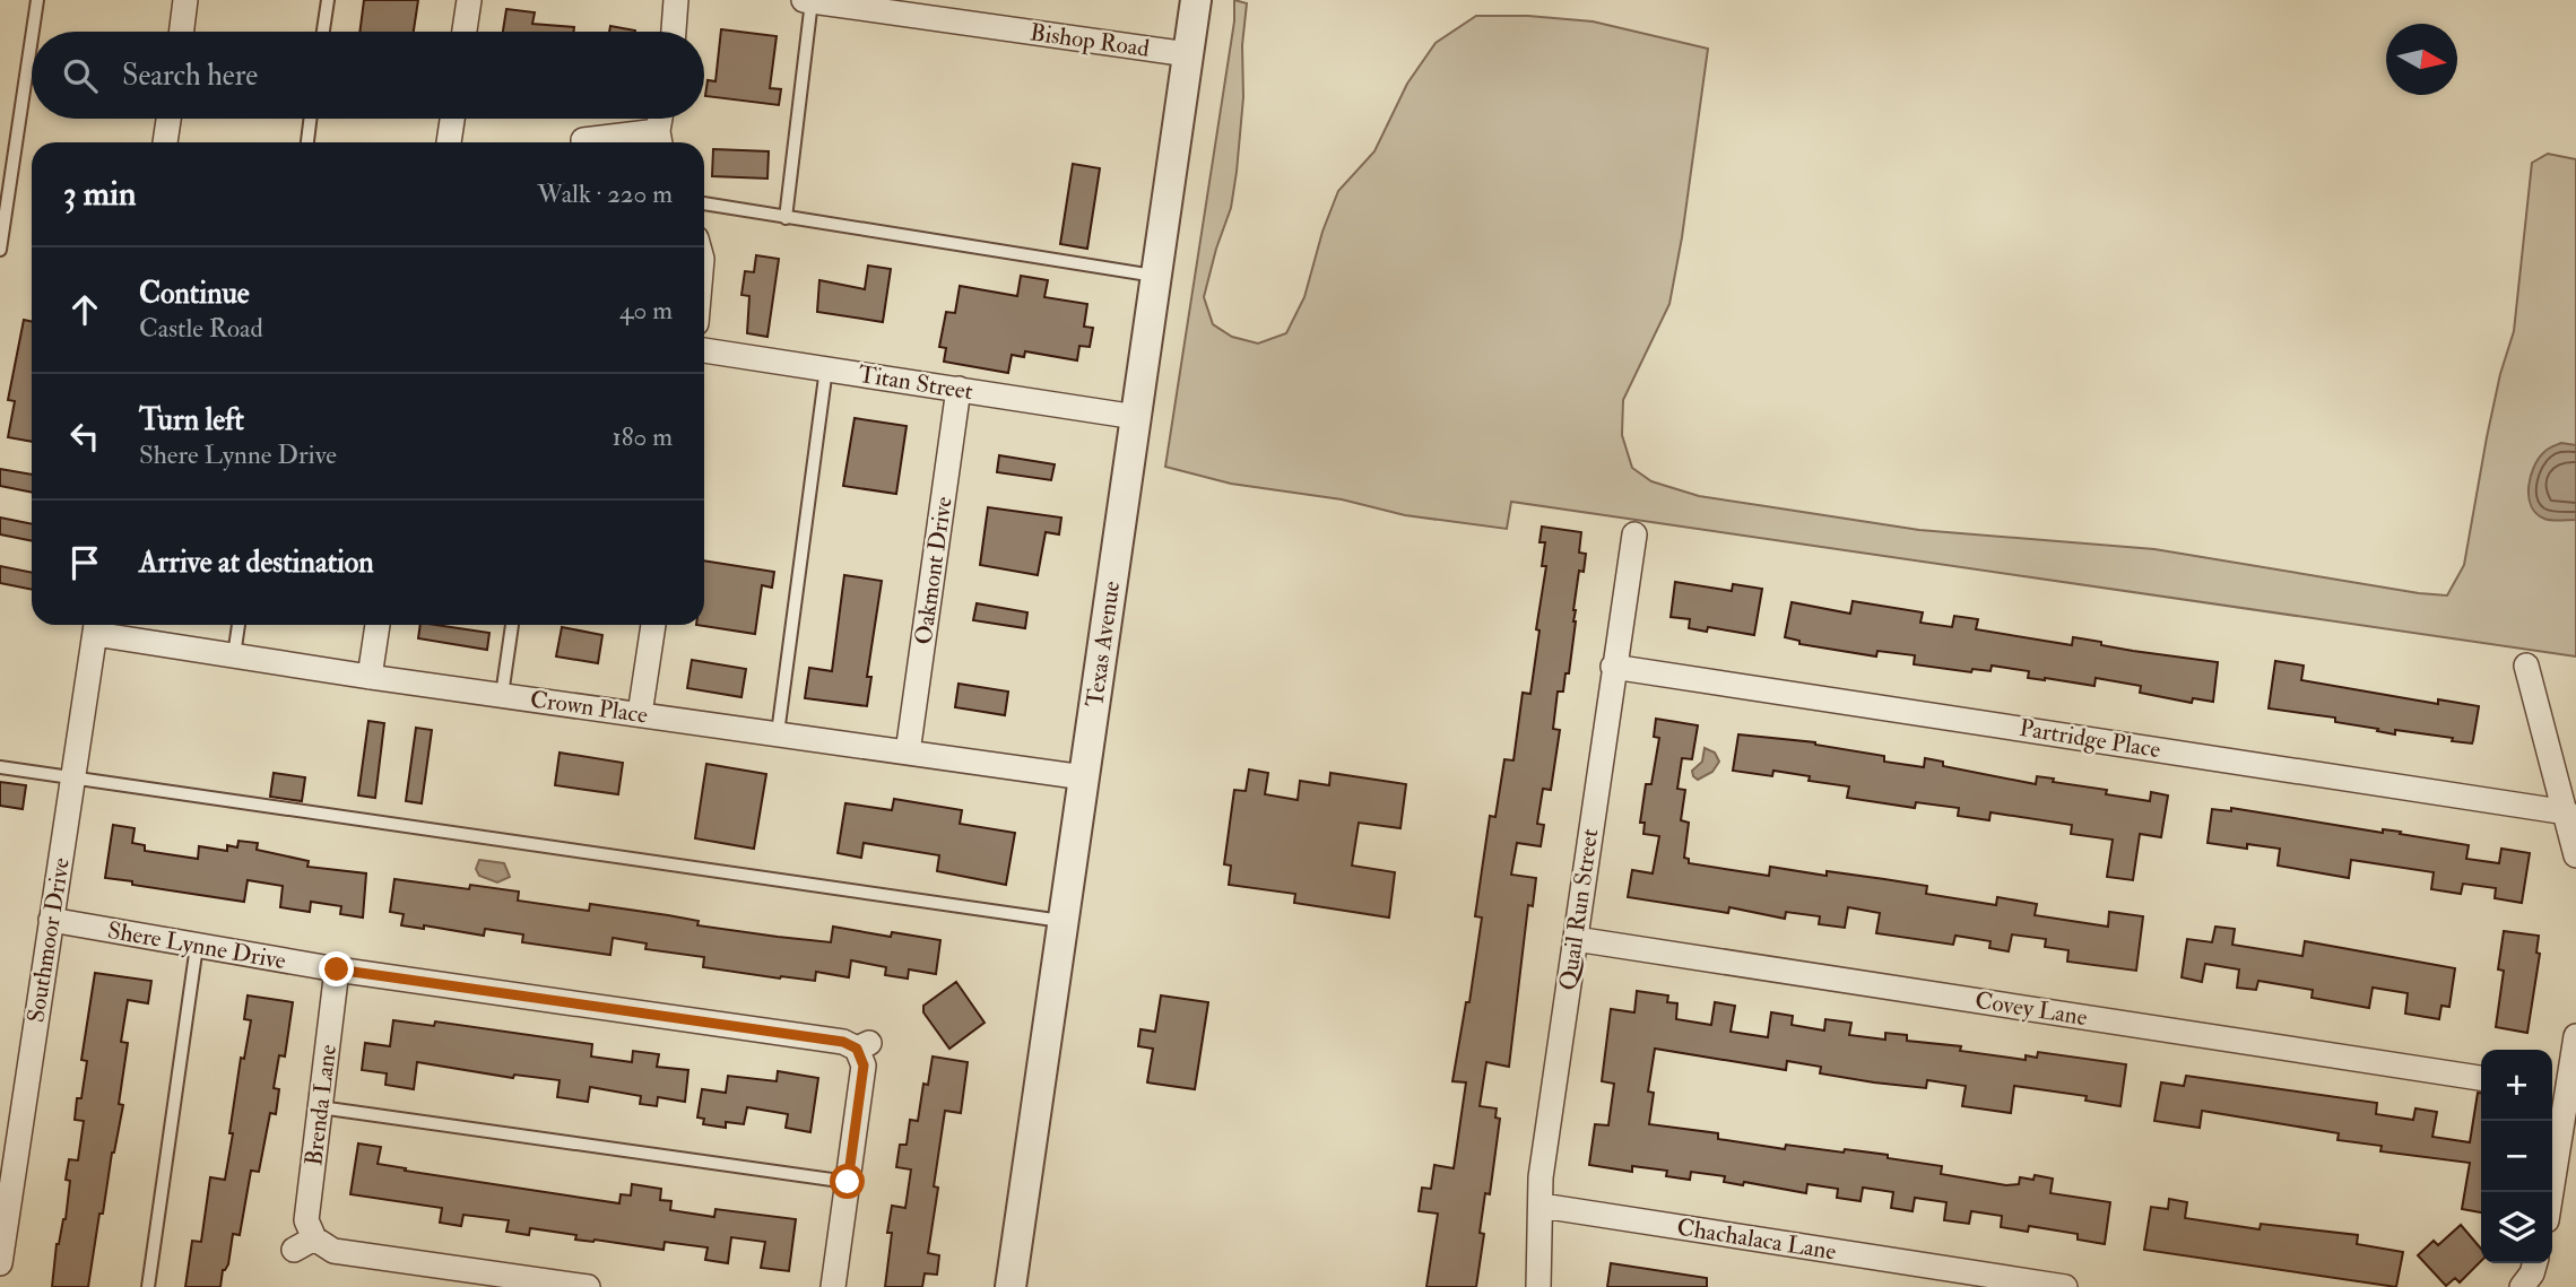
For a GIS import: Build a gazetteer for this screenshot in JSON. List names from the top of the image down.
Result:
{
  "streets": {
    "street": [
      "Bishop Road",
      "Titan Street",
      "Oakmont Drive",
      "Texas Avenue",
      "Crown Place",
      "Partridge Place",
      "Quail Run Street",
      "Southmoor Drive",
      "Shere Lynne Drive",
      "Covey Lane",
      "Brenda Lane",
      "Chachalaca Lane"
    ]
  },
  "crossings": [
    ["Bishop Road", "Texas Avenue"],
    ["Titan Street", "Oakmont Drive"],
    ["Titan Street", "Texas Avenue"],
    ["Oakmont Drive", "Crown Place"],
    ["Texas Avenue", "Crown Place"],
    ["Crown Place", "Southmoor Drive"],
    ["Partridge Place", "Quail Run Street"],
    ["Quail Run Street", "Covey Lane"],
    ["Quail Run Street", "Chachalaca Lane"],
    ["Southmoor Drive", "Shere Lynne Drive"],
    ["Shere Lynne Drive", "Brenda Lane"]
  ],
  "north": "right",
  "page": {
    "search": "Search here",
    "heading": ["3 min", "Walk · 220 m"],
    "list": [
      ["Continue", "Castle Road", "40 m"],
      ["Turn left", "Shere Lynne Drive", "180 m"],
      "Arrive at destination"
    ],
    "map_buttons": ["+", "−"]
  }
}
